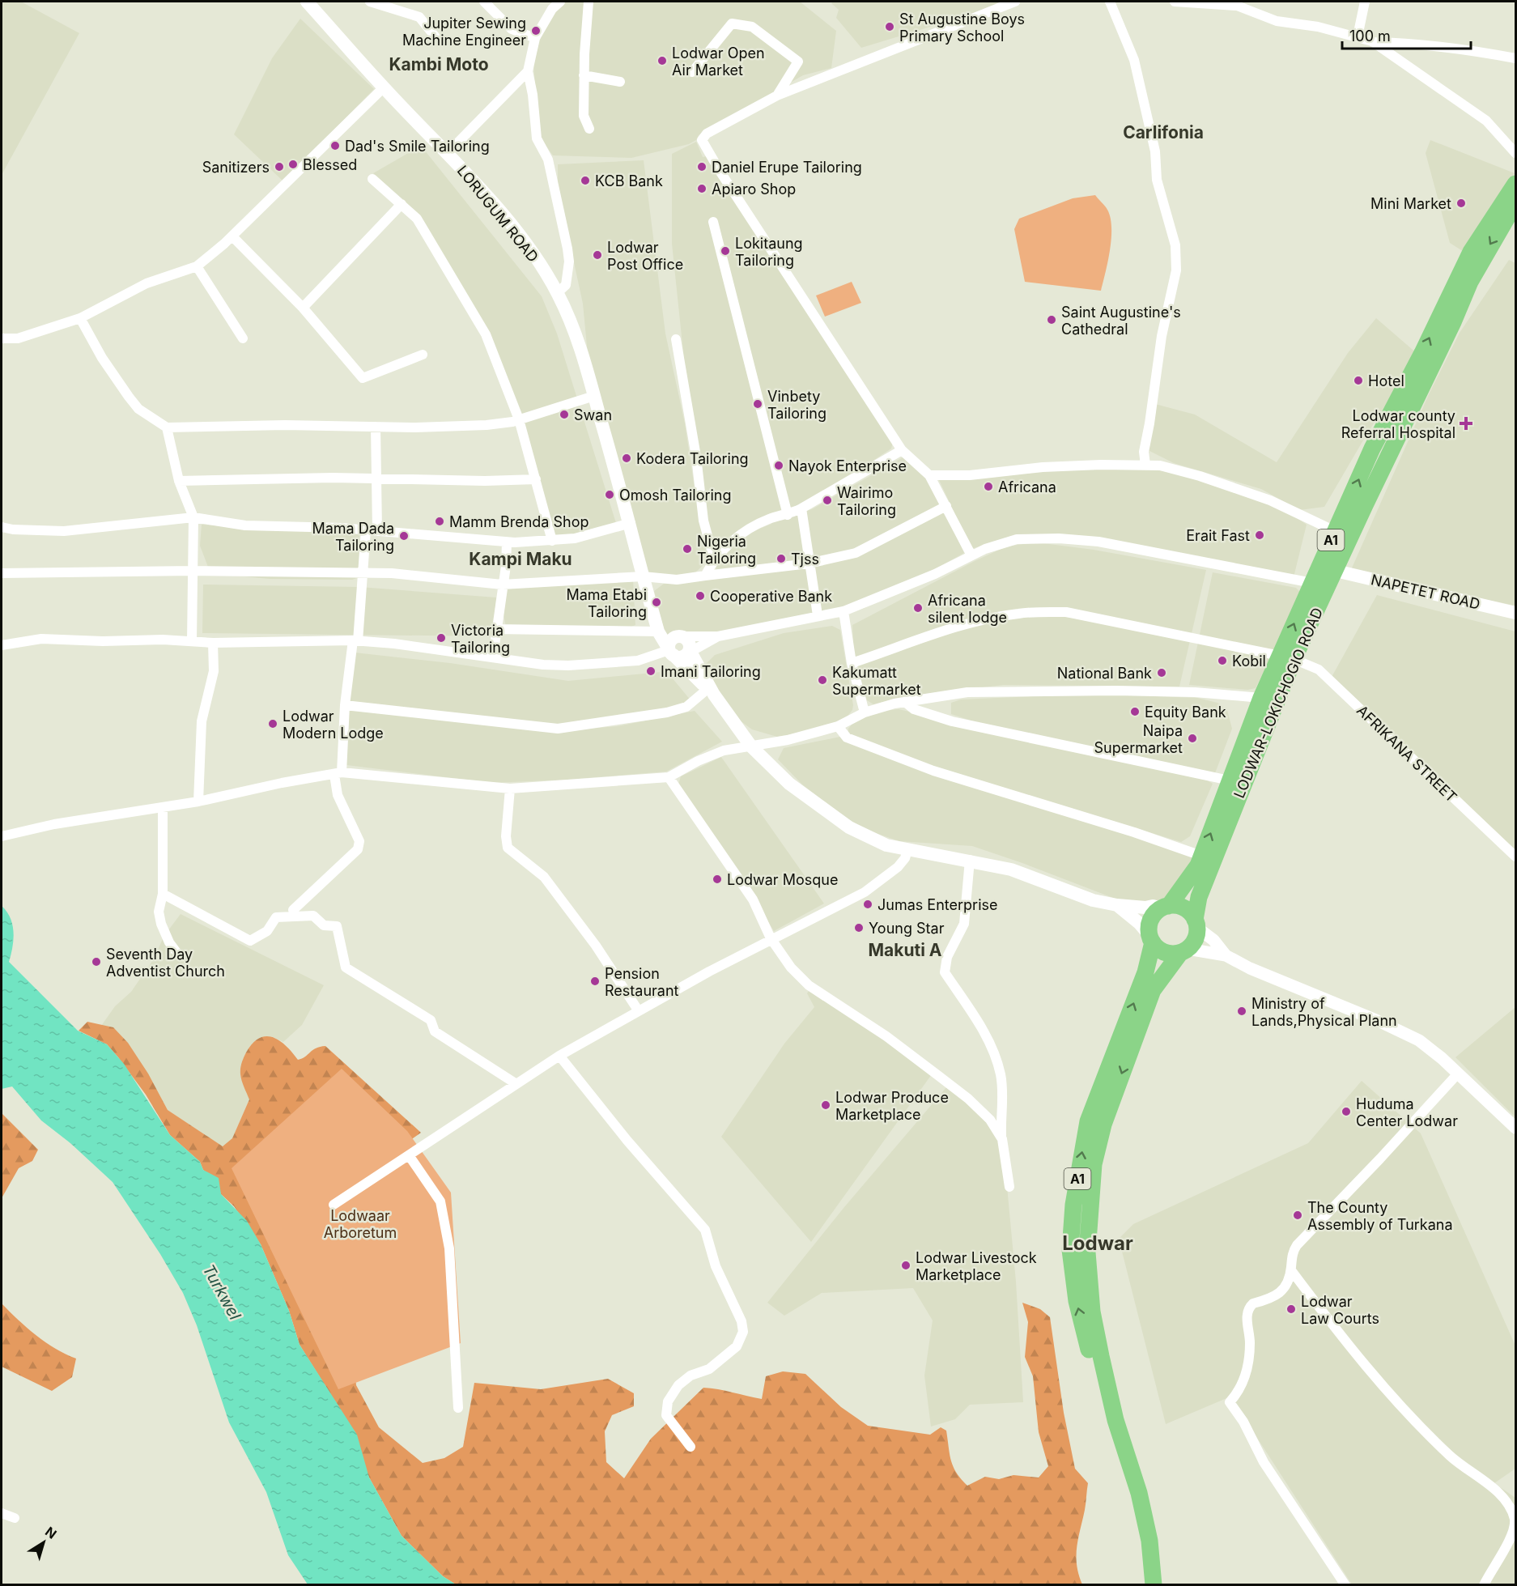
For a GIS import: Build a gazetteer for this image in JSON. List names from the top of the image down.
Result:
{
  "streets": {
    "highway": ["A1", "LODWAR-LOKICHOGIO ROAD"],
    "main road": ["LORUGUM ROAD", "NAPETET ROAD"],
    "street": ["AFRIKANA STREET"]
  },
  "crossings": [
    ["A1", "LODWAR-LOKICHOGIO ROAD"],
    ["NAPETET ROAD", "LODWAR-LOKICHOGIO ROAD"],
    ["LODWAR-LOKICHOGIO ROAD", "AFRIKANA STREET"]
  ],
  "districts": [
    "Kambi Moto",
    "Carlifonia",
    "Kampi Maku",
    "Makuti A",
    "Lodwar"
  ],
  "water": ["Turkwel"],
  "parks": ["Lodwaar Arboretum"],
  "places": {
    "other": [
      "St Augustine Boys Primary School",
      "Jupiter Sewing Machine Engineer",
      "Lodwar Open Air Market",
      "Dad's Smile Tailoring",
      "Blessed",
      "Sanitizers",
      "Daniel Erupe Tailoring",
      "KCB Bank",
      "Apiaro Shop",
      "Mini Market",
      "Lokitaung Tailoring",
      "Lodwar Post Office",
      "Saint Augustine's Cathedral",
      "Hotel",
      "Vinbety Tailoring",
      "Swan",
      "Kodera Tailoring",
      "Nayok Enterprise",
      "Africana",
      "Omosh Tailoring",
      "Wairimo Tailoring",
      "Mamm Brenda Shop",
      "Erait Fast",
      "Mama Dada Tailoring",
      "Nigeria Tailoring",
      "Tjss",
      "Cooperative Bank",
      "Mama Etabi Tailoring",
      "Africana silent lodge",
      "Victoria Tailoring",
      "Kobil",
      "Imani Tailoring",
      "National Bank",
      "Kakumatt Supermarket",
      "Equity Bank",
      "Lodwar Modern Lodge",
      "Naipa Supermarket",
      "Lodwar Mosque",
      "Jumas Enterprise",
      "Young Star",
      "Seventh Day Adventist Church",
      "Pension Restaurant",
      "Ministry of Lands,Physical Plann",
      "Lodwar Produce Marketplace",
      "Huduma Center Lodwar",
      "The County Assembly of Turkana",
      "Lodwar Livestock Marketplace",
      "Lodwar Law Courts"
    ],
    "health": ["Lodwar county Referral Hospital"]
  },
  "scale_bar": "100 m",
  "north": "top right"
}
